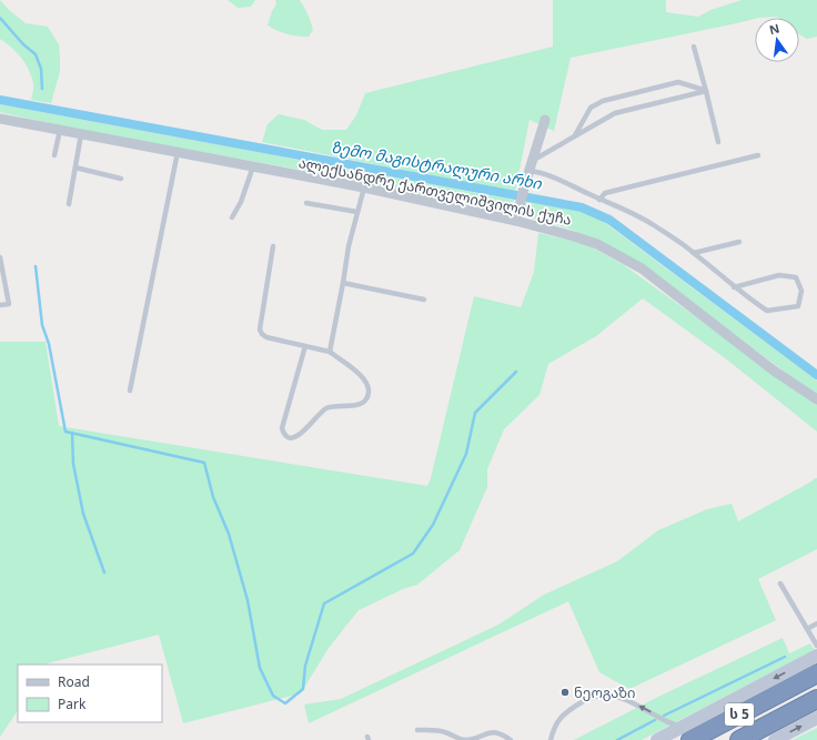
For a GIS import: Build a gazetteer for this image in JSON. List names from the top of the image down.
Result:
{
  "streets": {
    "highway": ["ს 5"],
    "street": ["ალექსანდრე ქართველიშვილის ქუჩა"]
  },
  "water": ["ზემო მაგისტრალური არხი"],
  "places": ["ნეოგაზი"],
  "legend": ["Road", "Park"],
  "north": "top"
}
